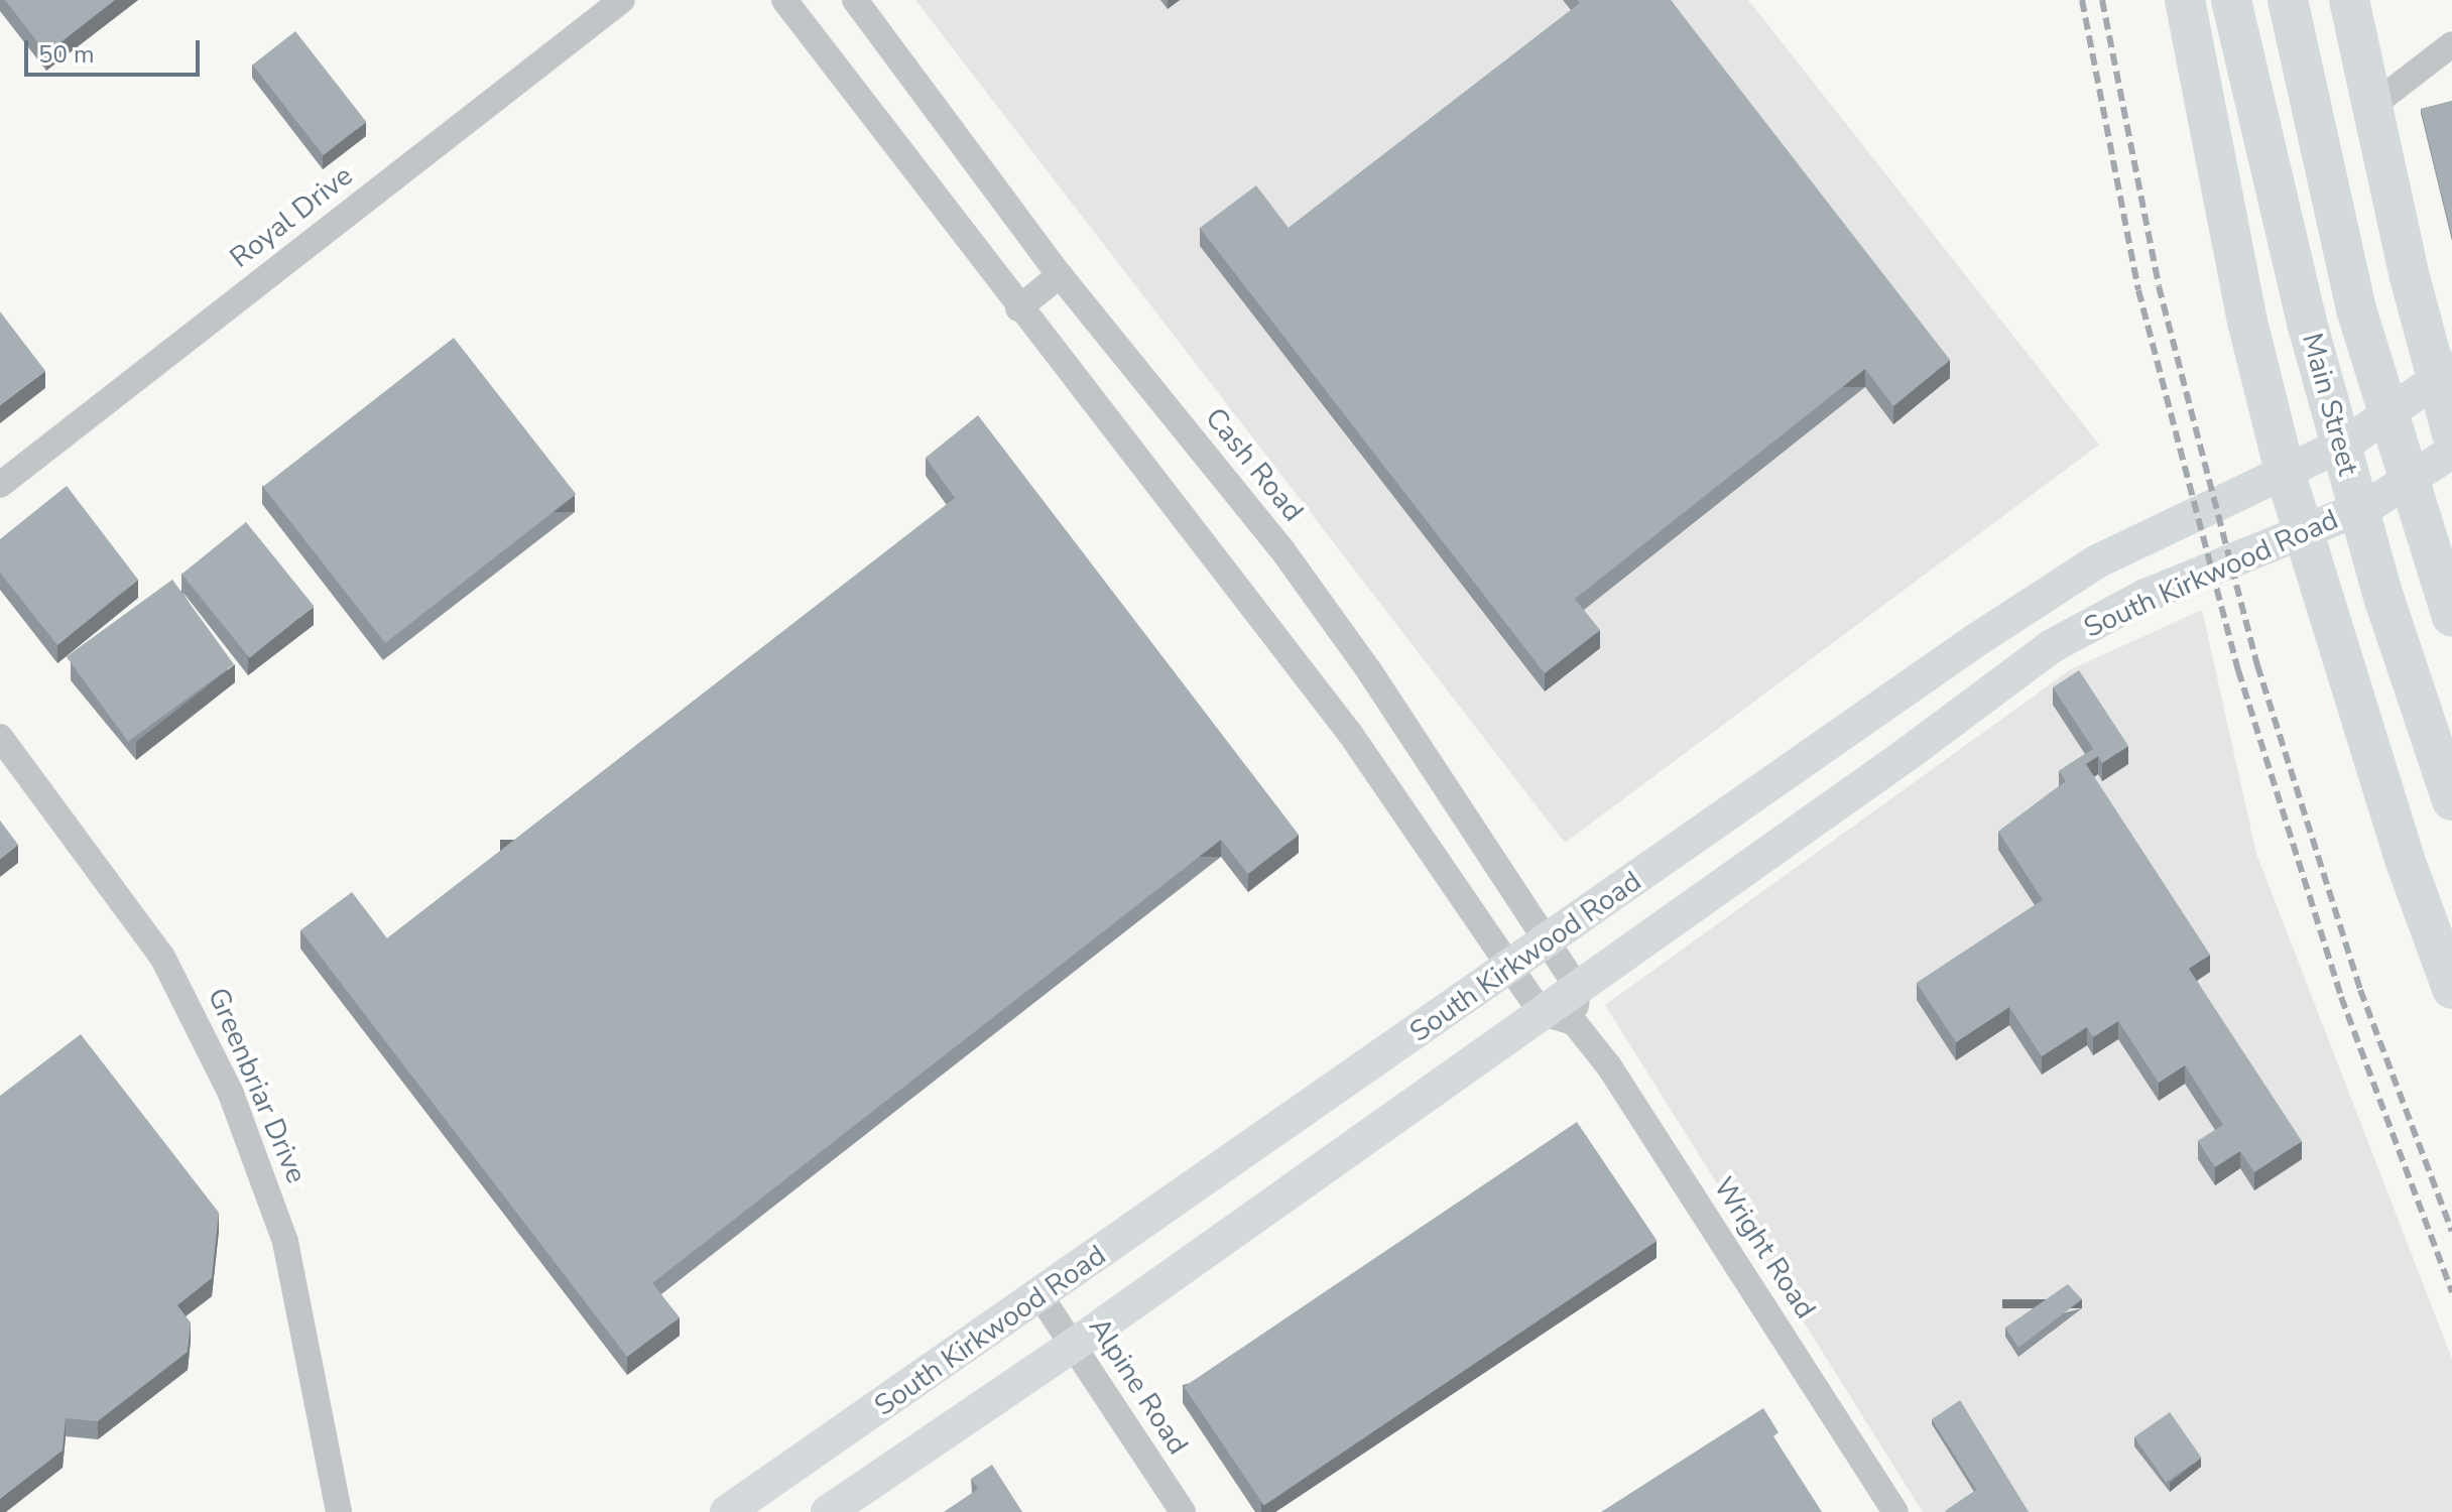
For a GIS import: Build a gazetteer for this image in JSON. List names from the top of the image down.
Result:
{
  "streets": {
    "highway": ["Main Street"],
    "main road": ["South Kirkwood Road"],
    "street": [
      "Royal Drive",
      "Cash Road",
      "Greenbriar Drive",
      "Wright Road",
      "Alpine Road"
    ]
  },
  "crossings": [
    ["Cash Road", "South Kirkwood Road"],
    ["Cash Road", "Wright Road"],
    ["South Kirkwood Road", "Wright Road"],
    ["South Kirkwood Road", "Alpine Road"]
  ],
  "scale_bar": "50 m"
}
